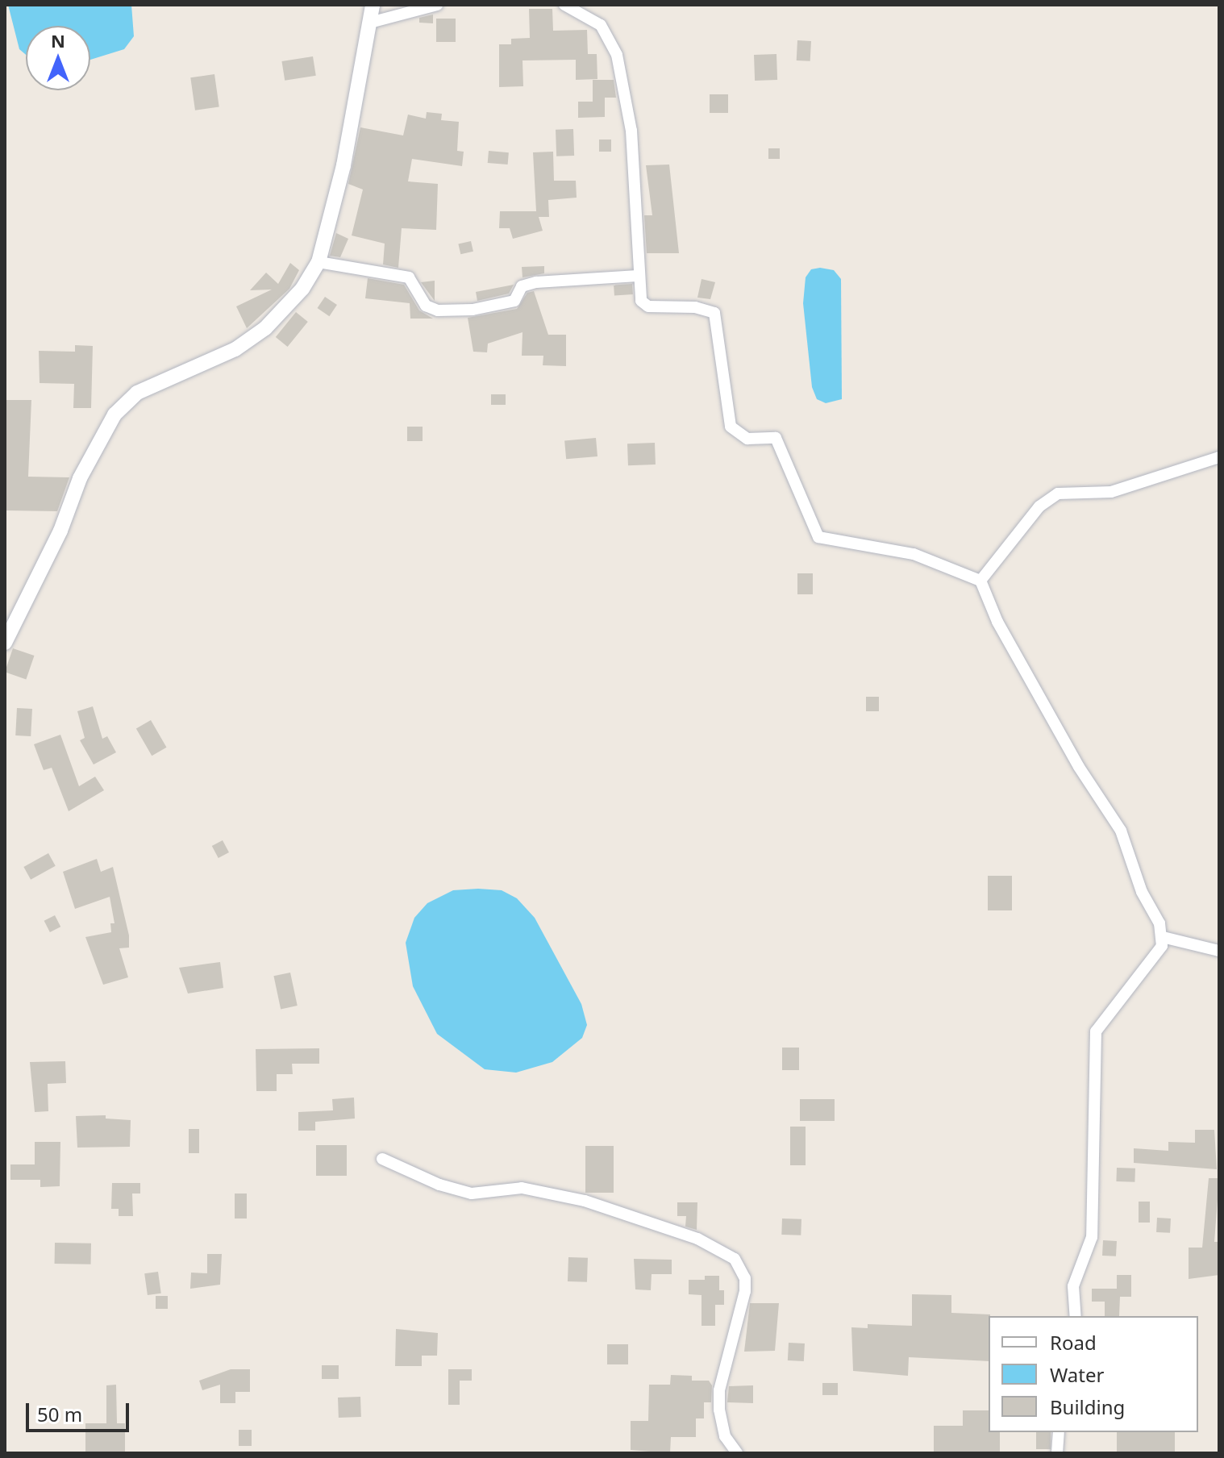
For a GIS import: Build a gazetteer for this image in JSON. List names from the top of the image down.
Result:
{
  "legend": ["Road", "Water", "Building"],
  "scale_bar": "50 m",
  "north": "top"
}
